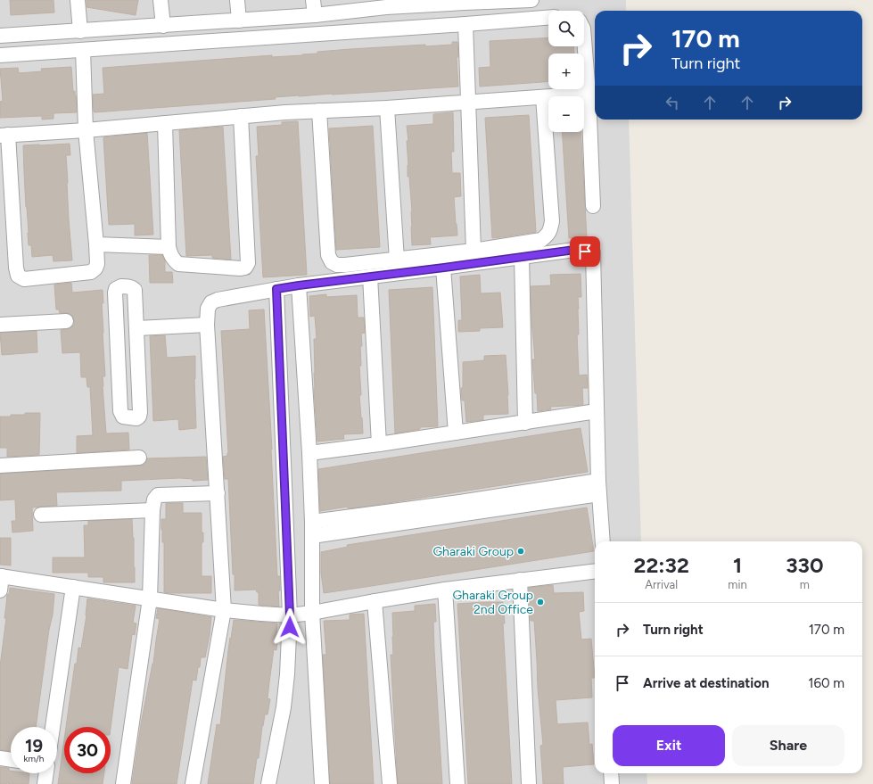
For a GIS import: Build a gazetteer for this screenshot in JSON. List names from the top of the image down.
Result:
{
  "places": ["Gharaki Group", "Gharaki Group 2nd Office"],
  "page": {
    "map_buttons": ["+", "−"],
    "turn": ["170 m", "Turn right"],
    "eta": [
      "22:32",
      "Arrival",
      "1",
      "min",
      "330",
      "m"
    ],
    "list": [
      {
        "name": "Turn right",
        "value": "170 m"
      },
      {
        "name": "Arrive at destination",
        "value": "160 m"
      }
    ],
    "buttons": ["Exit", "Share"],
    "speed": "19 km/h",
    "limit": "30"
  }
}
